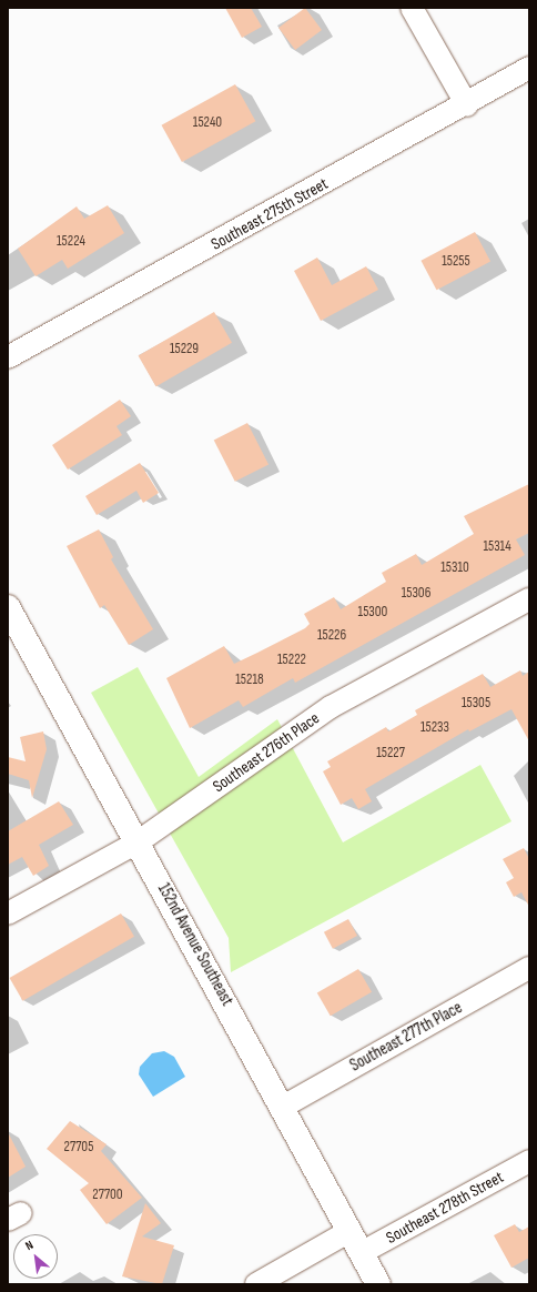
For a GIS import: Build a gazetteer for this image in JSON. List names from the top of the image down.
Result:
{
  "streets": {
    "street": [
      "Southeast 275th Street",
      "Southeast 276th Place",
      "152nd Avenue Southeast",
      "Southeast 277th Place",
      "Southeast 278th Street"
    ]
  },
  "crossings": [
    ["Southeast 276th Place", "152nd Avenue Southeast"],
    ["152nd Avenue Southeast", "Southeast 277th Place"],
    ["152nd Avenue Southeast", "Southeast 278th Street"]
  ],
  "house_numbers": [
    "15240",
    "15224",
    "15255",
    "15229",
    "15314",
    "15310",
    "15306",
    "15300",
    "15226",
    "15222",
    "15218",
    "15305",
    "15233",
    "15227",
    "27705",
    "27700"
  ],
  "north": "top left"
}
